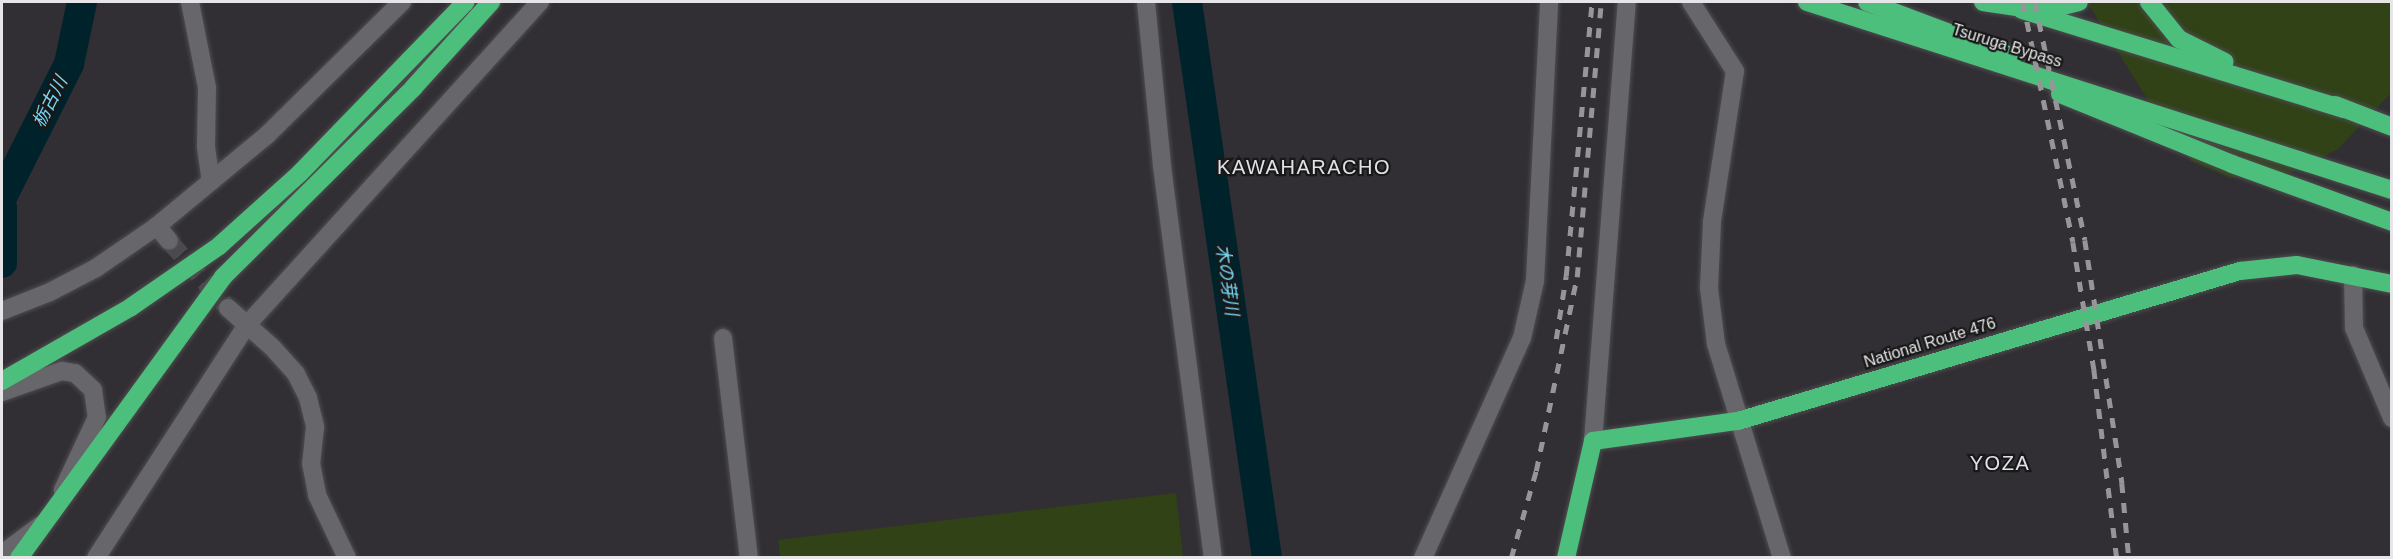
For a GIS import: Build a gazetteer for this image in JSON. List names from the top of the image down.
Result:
{
  "streets": {
    "highway": ["Tsuruga Bypass", "National Route 476"]
  },
  "districts": ["KAWAHARACHO", "YOZA"],
  "water": ["栃古川", "木の芽川"]
}
